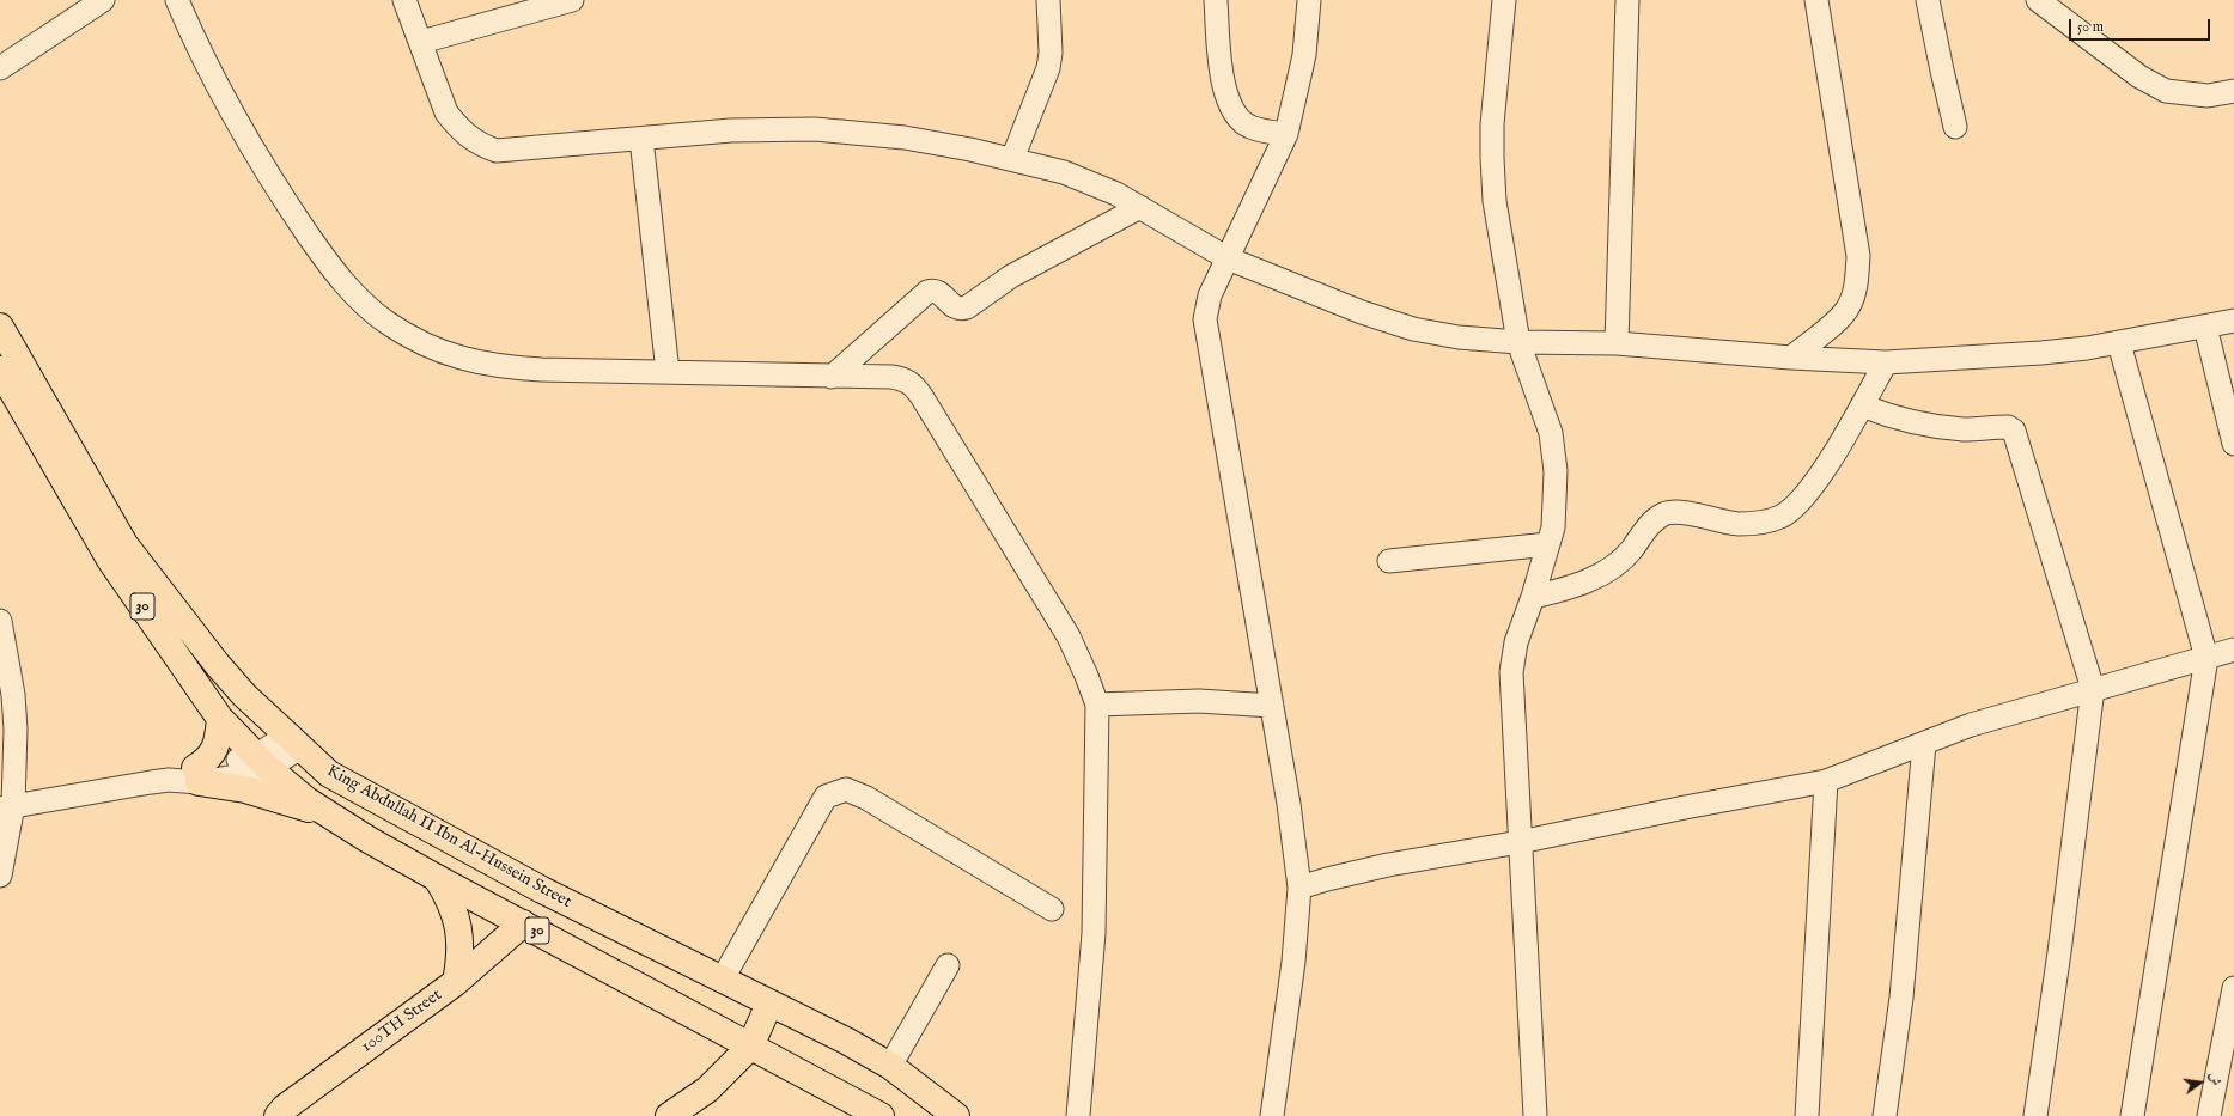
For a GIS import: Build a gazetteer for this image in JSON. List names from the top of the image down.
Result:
{
  "streets": {
    "main road": ["30", "King Abdullah II Ibn Al-Hussein Street", "100TH Street"]
  },
  "crossings": [
    ["30", "100TH Street"],
    ["King Abdullah II Ibn Al-Hussein Street", "100TH Street"]
  ],
  "scale_bar": "50 m",
  "north": "right"
}
